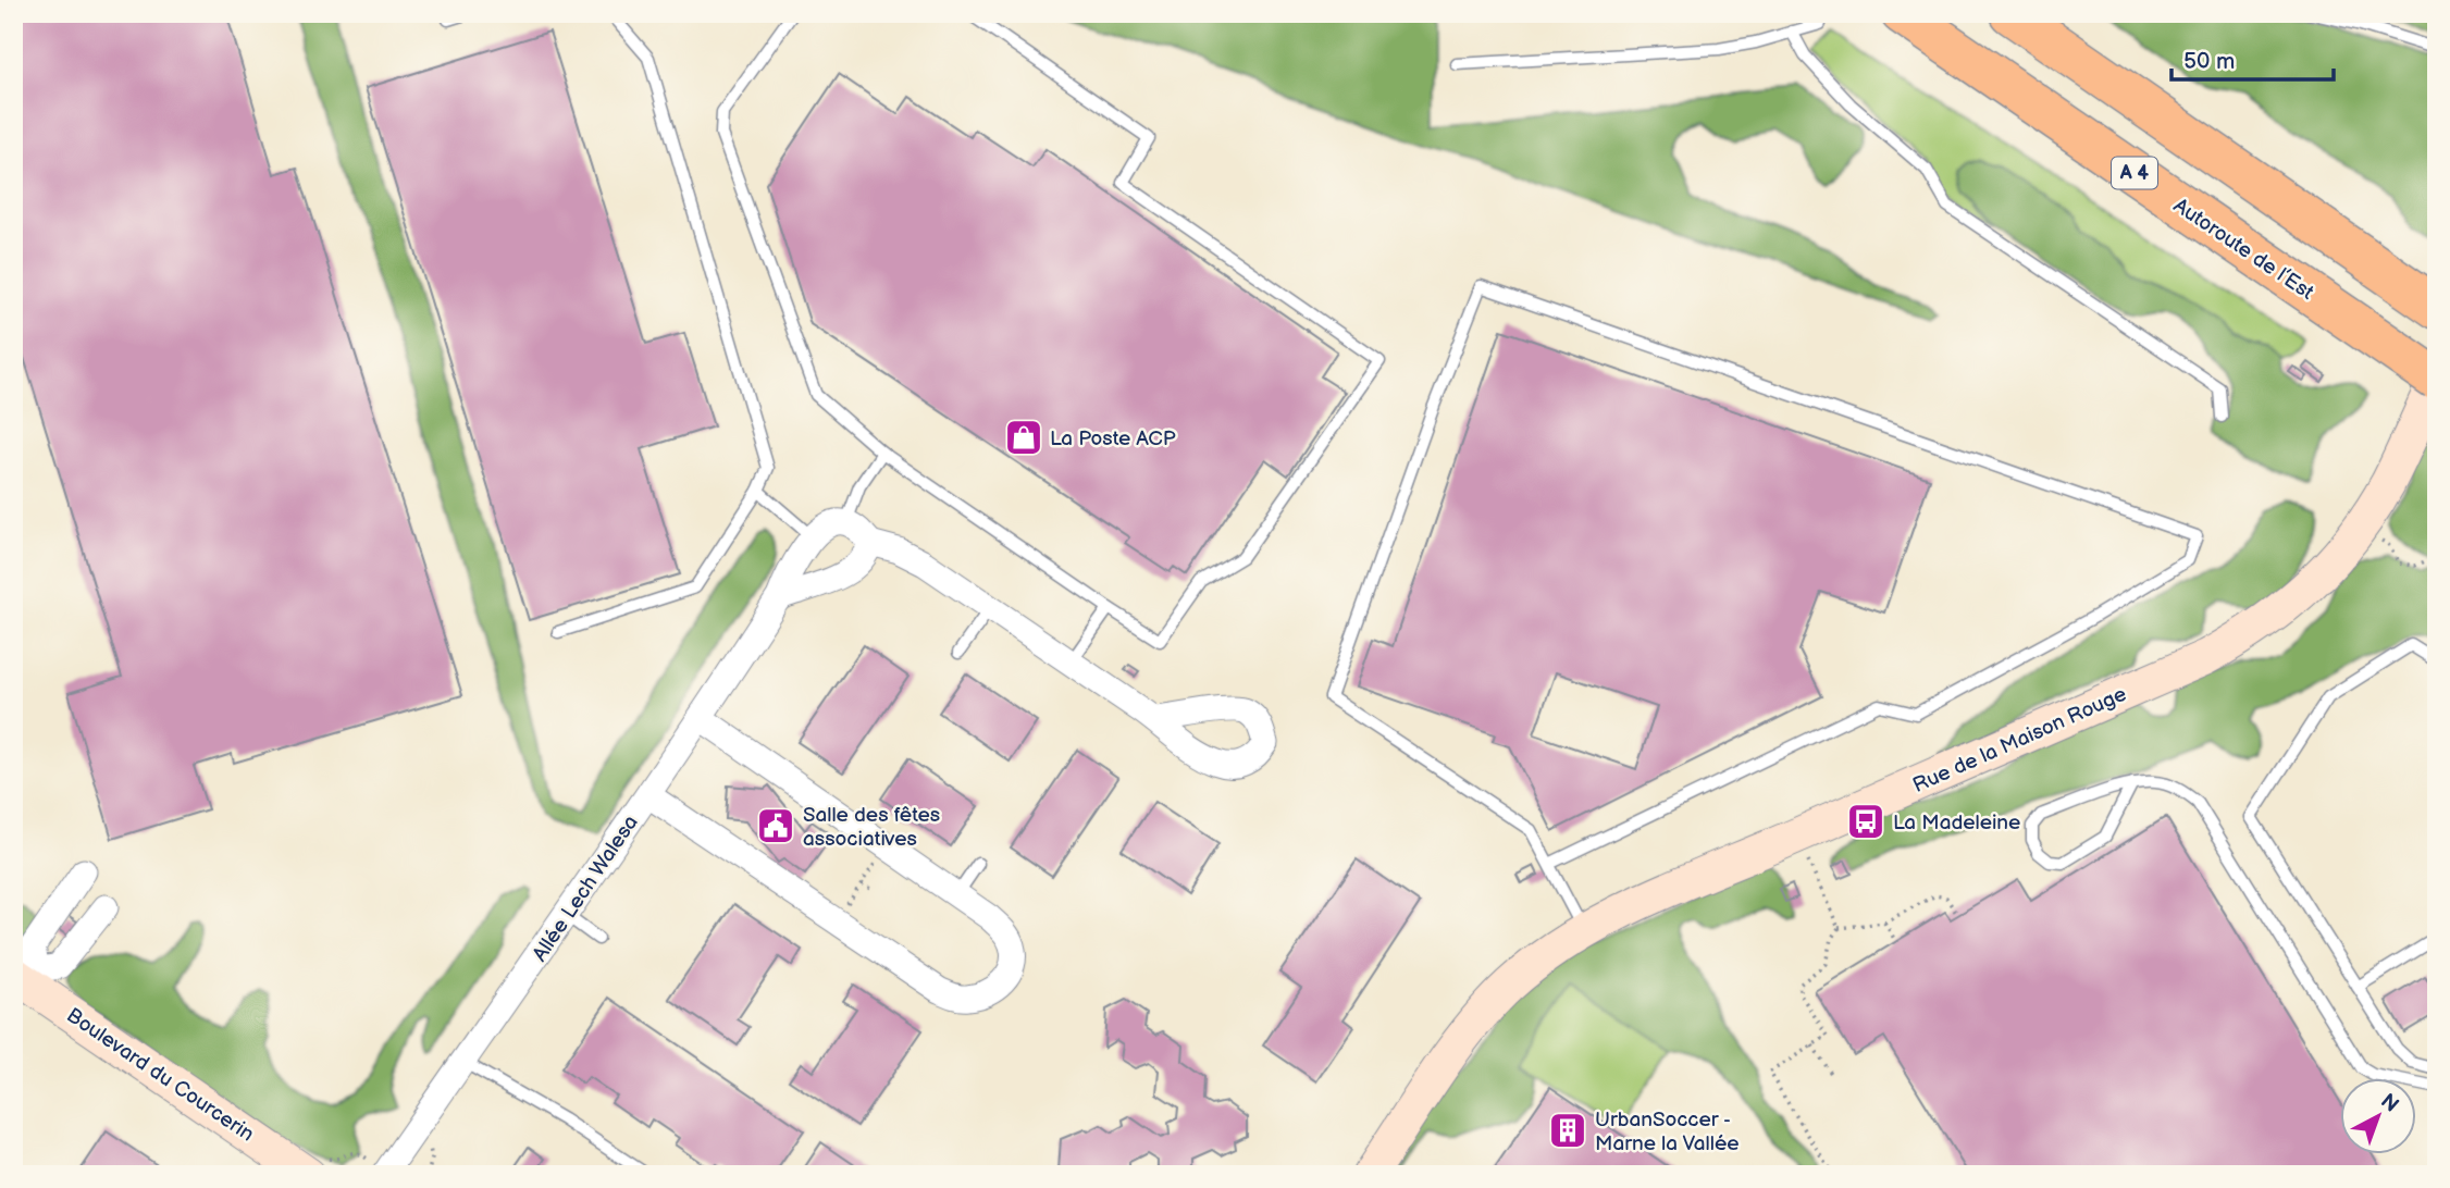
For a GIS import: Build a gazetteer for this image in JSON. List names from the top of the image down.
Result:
{
  "streets": {
    "highway": ["A 4", "Autoroute de l’Est"],
    "street": ["Rue de la Maison Rouge", "Allée Lech Walesa", "Boulevard du Courcerin"]
  },
  "crossings": [
    ["Autoroute de l’Est", "Rue de la Maison Rouge"]
  ],
  "places": {
    "shop": ["La Poste ACP"],
    "bus stop": ["La Madeleine"],
    "public building": ["Salle des fêtes associatives"],
    "building": ["UrbanSoccer - Marne la Vallée"]
  },
  "scale_bar": "50 m",
  "north": "top right"
}
